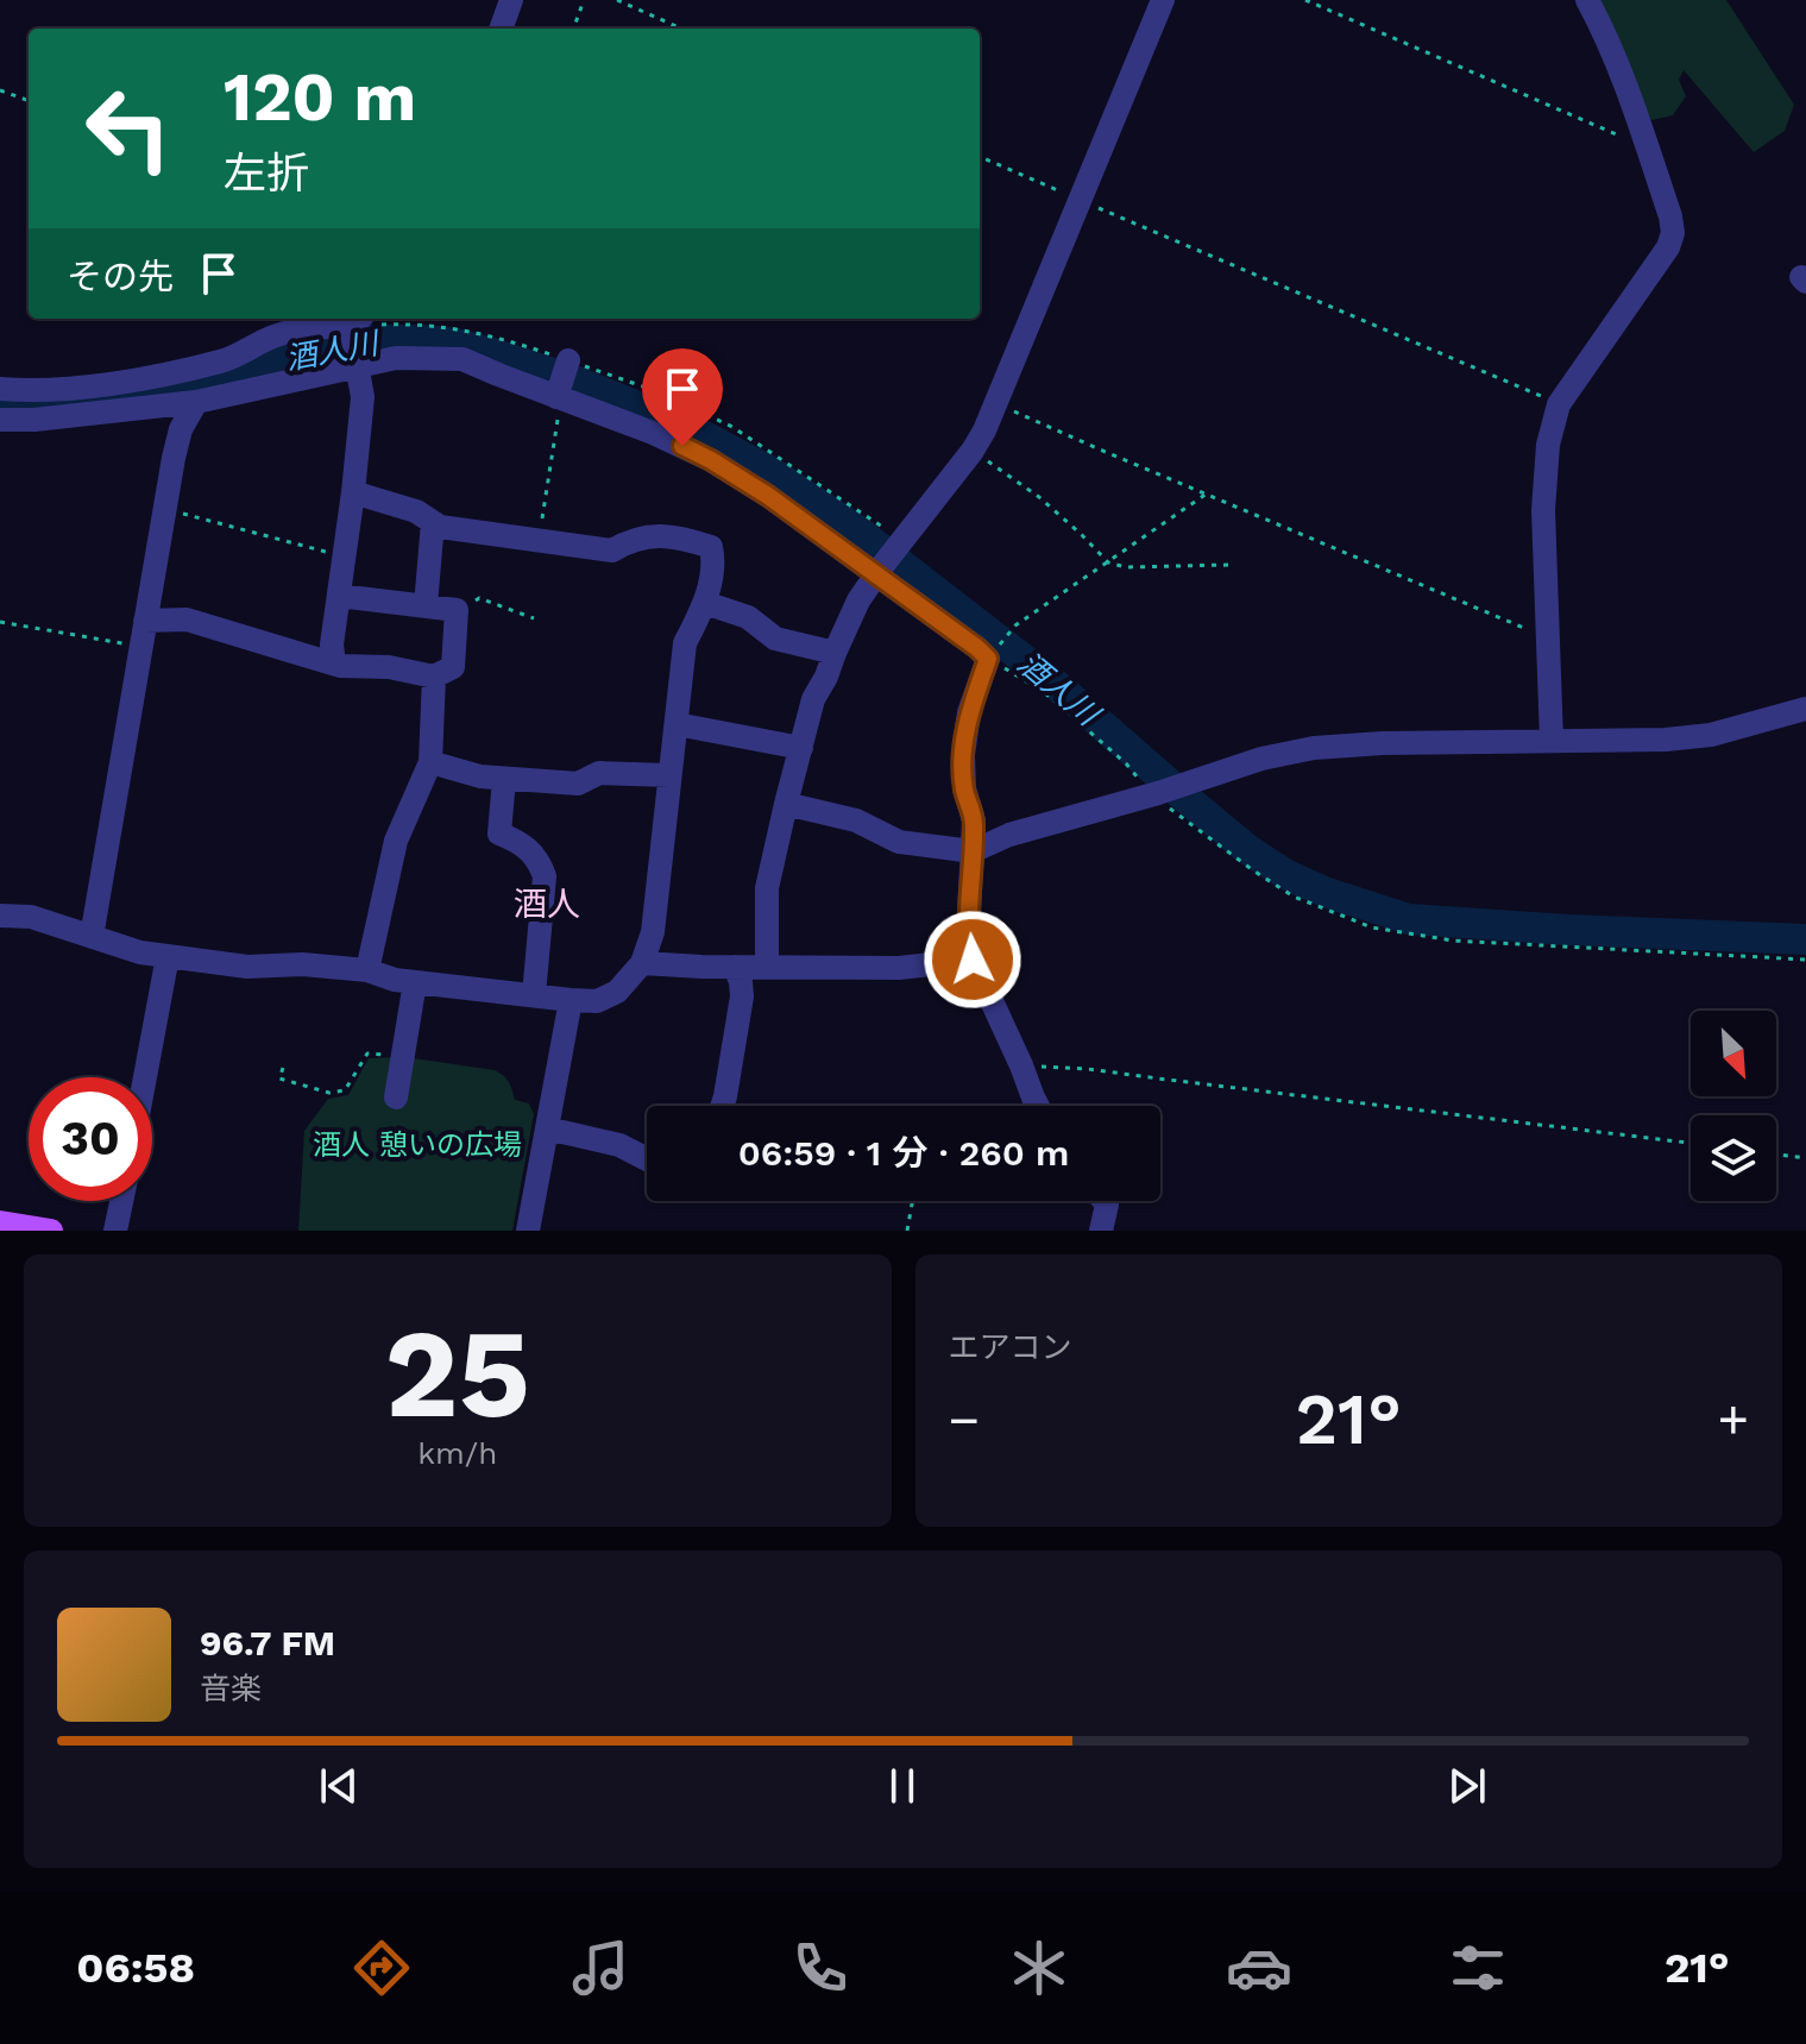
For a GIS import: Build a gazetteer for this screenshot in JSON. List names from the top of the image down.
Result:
{
  "districts": ["酒人"],
  "water": ["酒人川"],
  "parks": ["酒人 憩いの広場"],
  "north": "bottom right",
  "page": {
    "turn": ["120 m", "左折"],
    "then": "その先",
    "limit": "30",
    "trip": "06:59 · 1 分 · 260 m",
    "tile": [
      ["25", "km/h"],
      "エアコン"
    ],
    "heat": ["−", "21°", "+"],
    "song": ["96.7 FM", "音楽"],
    "tabs": ["06:58", "21°"]
  }
}
